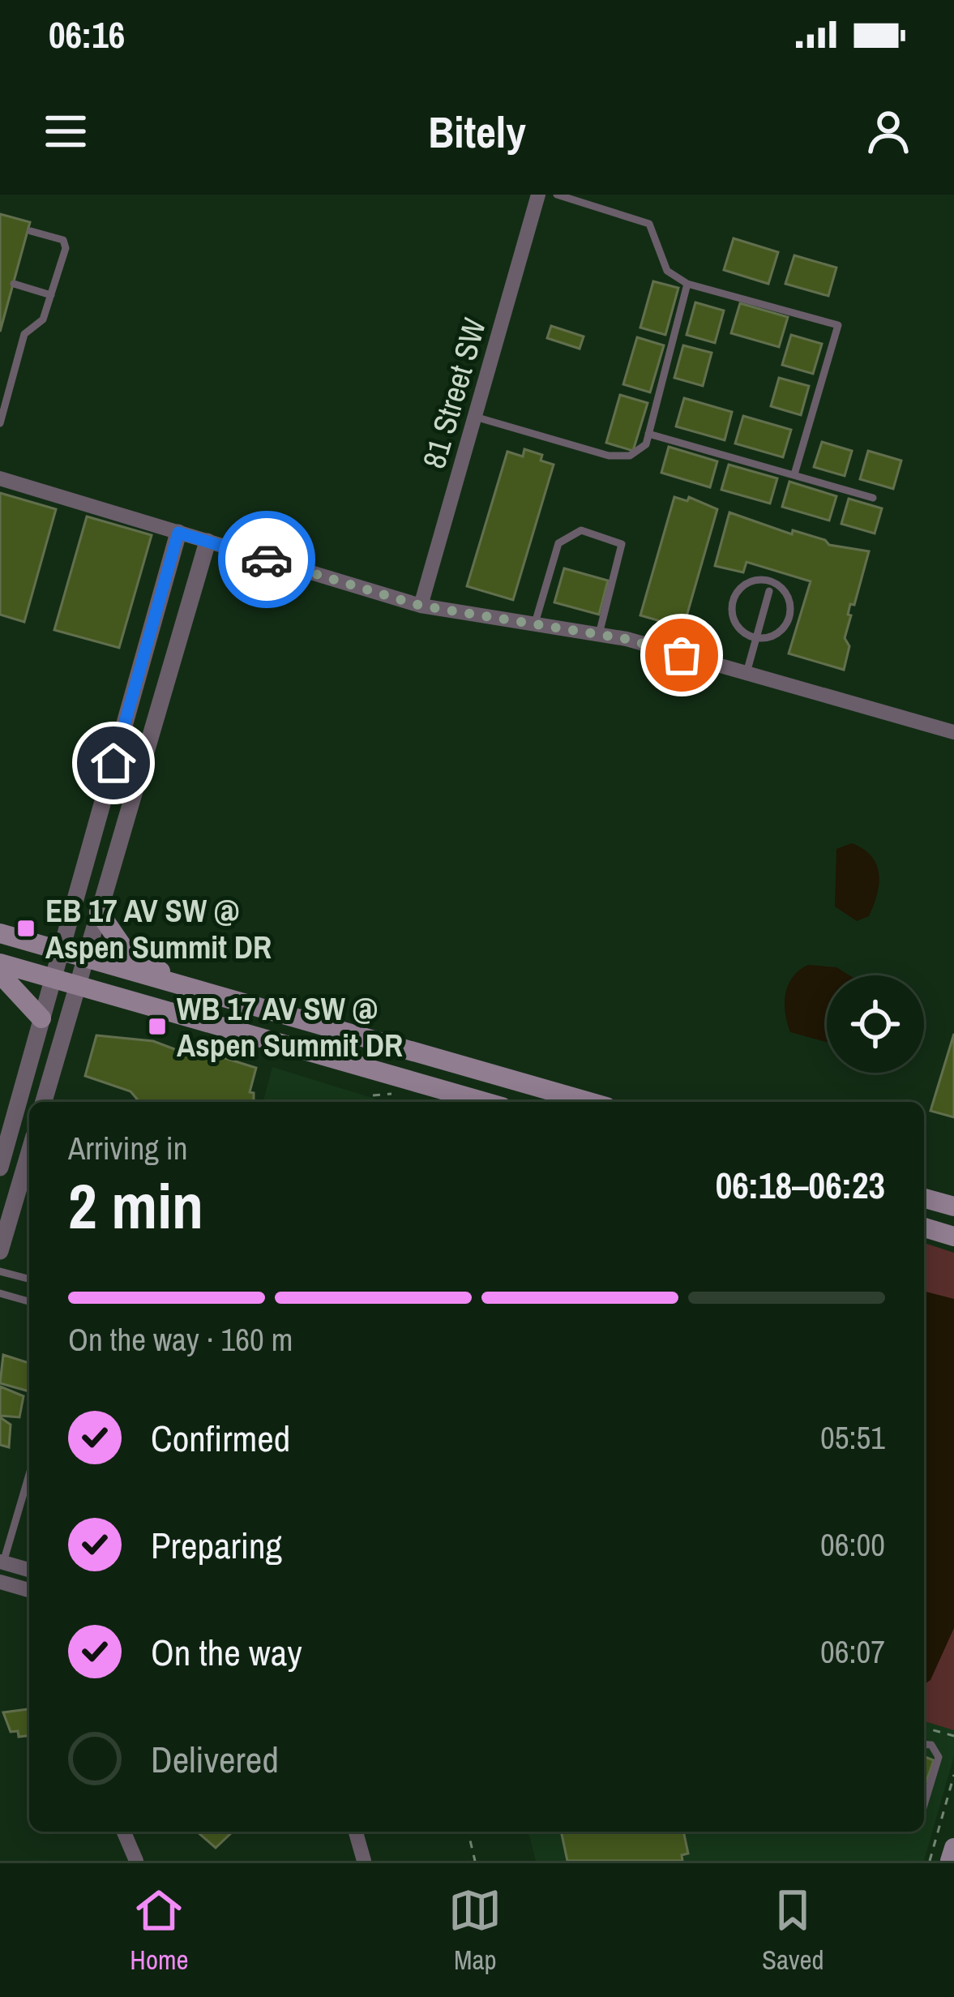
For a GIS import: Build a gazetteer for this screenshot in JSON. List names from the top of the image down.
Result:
{
  "streets": {
    "street": ["81 Street SW"]
  },
  "places": {
    "transit": ["EB 17 AV SW @ Aspen Summit DR", "WB 17 AV SW @ Aspen Summit DR"]
  },
  "page": {
    "status": "06:16",
    "header": "Bitely",
    "heading": ["2 min", "Arriving in", "06:18–06:23"],
    "bar": "On the way · 160 m",
    "list": [
      ["Confirmed", "05:51"],
      ["Preparing", "06:00"],
      ["On the way", "06:07"],
      "Delivered"
    ],
    "tabs": ["Home", "Map", "Saved"]
  }
}
